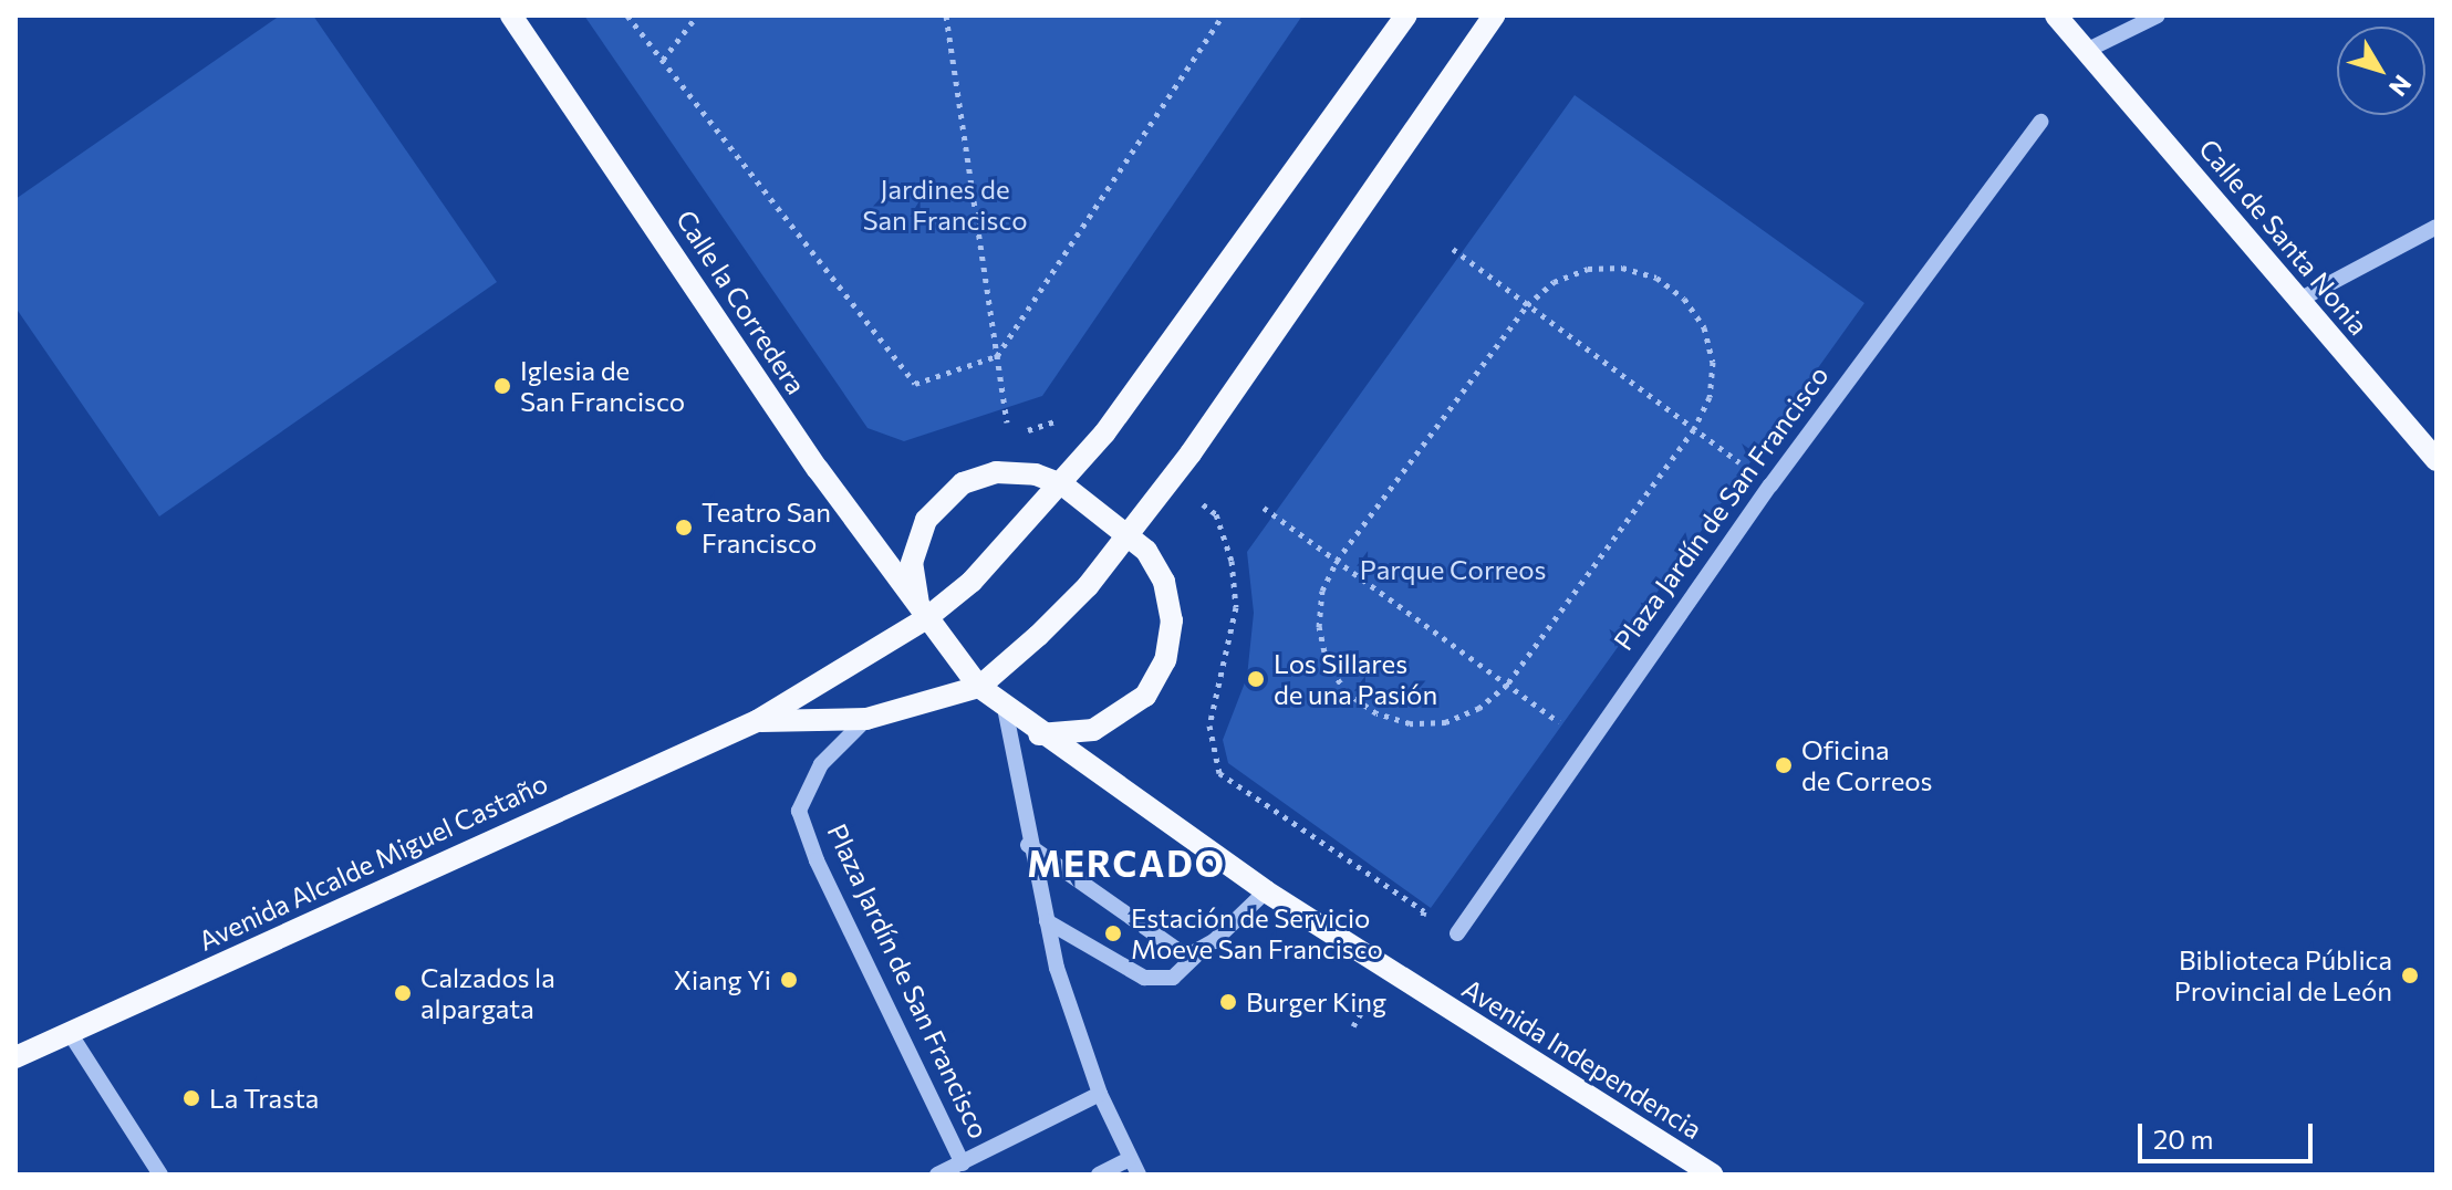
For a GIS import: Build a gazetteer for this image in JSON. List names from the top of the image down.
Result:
{
  "streets": {
    "main road": [
      "Calle de Santa Nonia",
      "Calle la Corredera",
      "Plaza Jardín de San Francisco",
      "Avenida Alcalde Miguel Castaño",
      "Avenida Independencia"
    ]
  },
  "crossings": [
    ["Plaza Jardín de San Francisco", "Avenida Alcalde Miguel Castaño"]
  ],
  "districts": ["MERCADO"],
  "parks": ["Jardines de San Francisco", "Parque Correos"],
  "places": [
    "Iglesia de San Francisco",
    "Teatro San Francisco",
    "Los Sillares de una Pasión",
    "Oficina de Correos",
    "Estación de Servicio Moeve San Francisco",
    "Biblioteca Pública Provincial de León",
    "Xiang Yi",
    "Calzados la alpargata",
    "Burger King",
    "La Trasta"
  ],
  "scale_bar": "20 m",
  "north": "bottom right"
}
